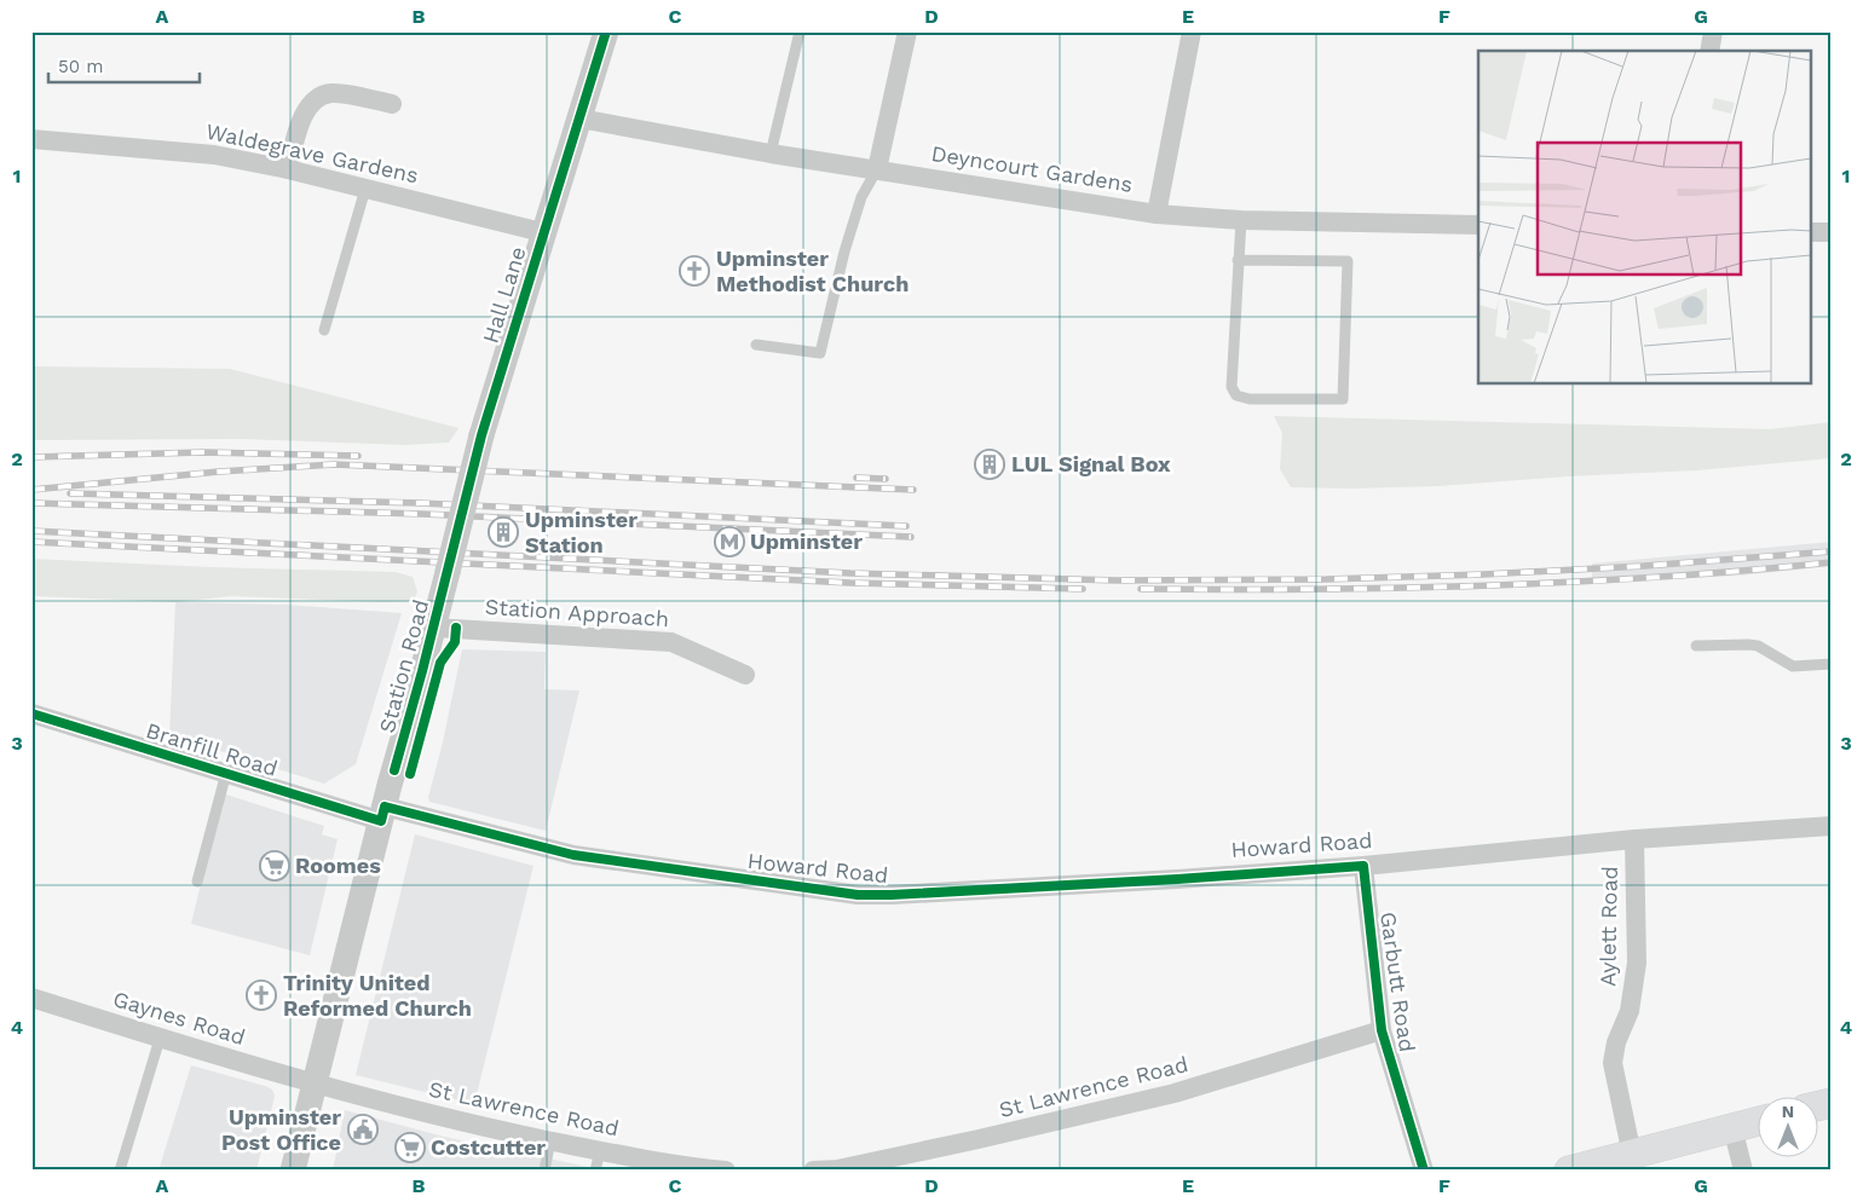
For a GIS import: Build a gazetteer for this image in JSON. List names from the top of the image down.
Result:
{
  "streets": {
    "street": [
      "Waldegrave Gardens",
      "Deyncourt Gardens",
      "Hall Lane",
      "Station Approach",
      "Station Road",
      "Branfill Road",
      "Howard Road",
      "Aylett Road",
      "Garbutt Road",
      "Gaynes Road",
      "St Lawrence Road"
    ]
  },
  "crossings": [
    ["Waldegrave Gardens", "Hall Lane"],
    ["Deyncourt Gardens", "Hall Lane"],
    ["Hall Lane", "Station Road"],
    ["Station Approach", "Station Road"],
    ["Station Road", "Branfill Road"],
    ["Station Road", "Howard Road"],
    ["Station Road", "Gaynes Road"],
    ["Station Road", "St Lawrence Road"],
    ["Branfill Road", "Howard Road"],
    ["Howard Road", "Aylett Road"],
    ["Howard Road", "Garbutt Road"],
    ["Garbutt Road", "St Lawrence Road"],
    ["Gaynes Road", "St Lawrence Road"]
  ],
  "places": {
    "church": ["Upminster Methodist Church", "Trinity United Reformed Church"],
    "building": ["LUL Signal Box", "Upminster Station"],
    "metro station": ["Upminster"],
    "supermarket": ["Roomes", "Costcutter"],
    "public building": ["Upminster Post Office"]
  },
  "scale_bar": "50 m",
  "north": "top",
  "grid": {
    "columns": [
      "A",
      "B",
      "C",
      "D",
      "E",
      "F",
      "G"
    ],
    "rows": [
      "1",
      "2",
      "3",
      "4"
    ]
  }
}
